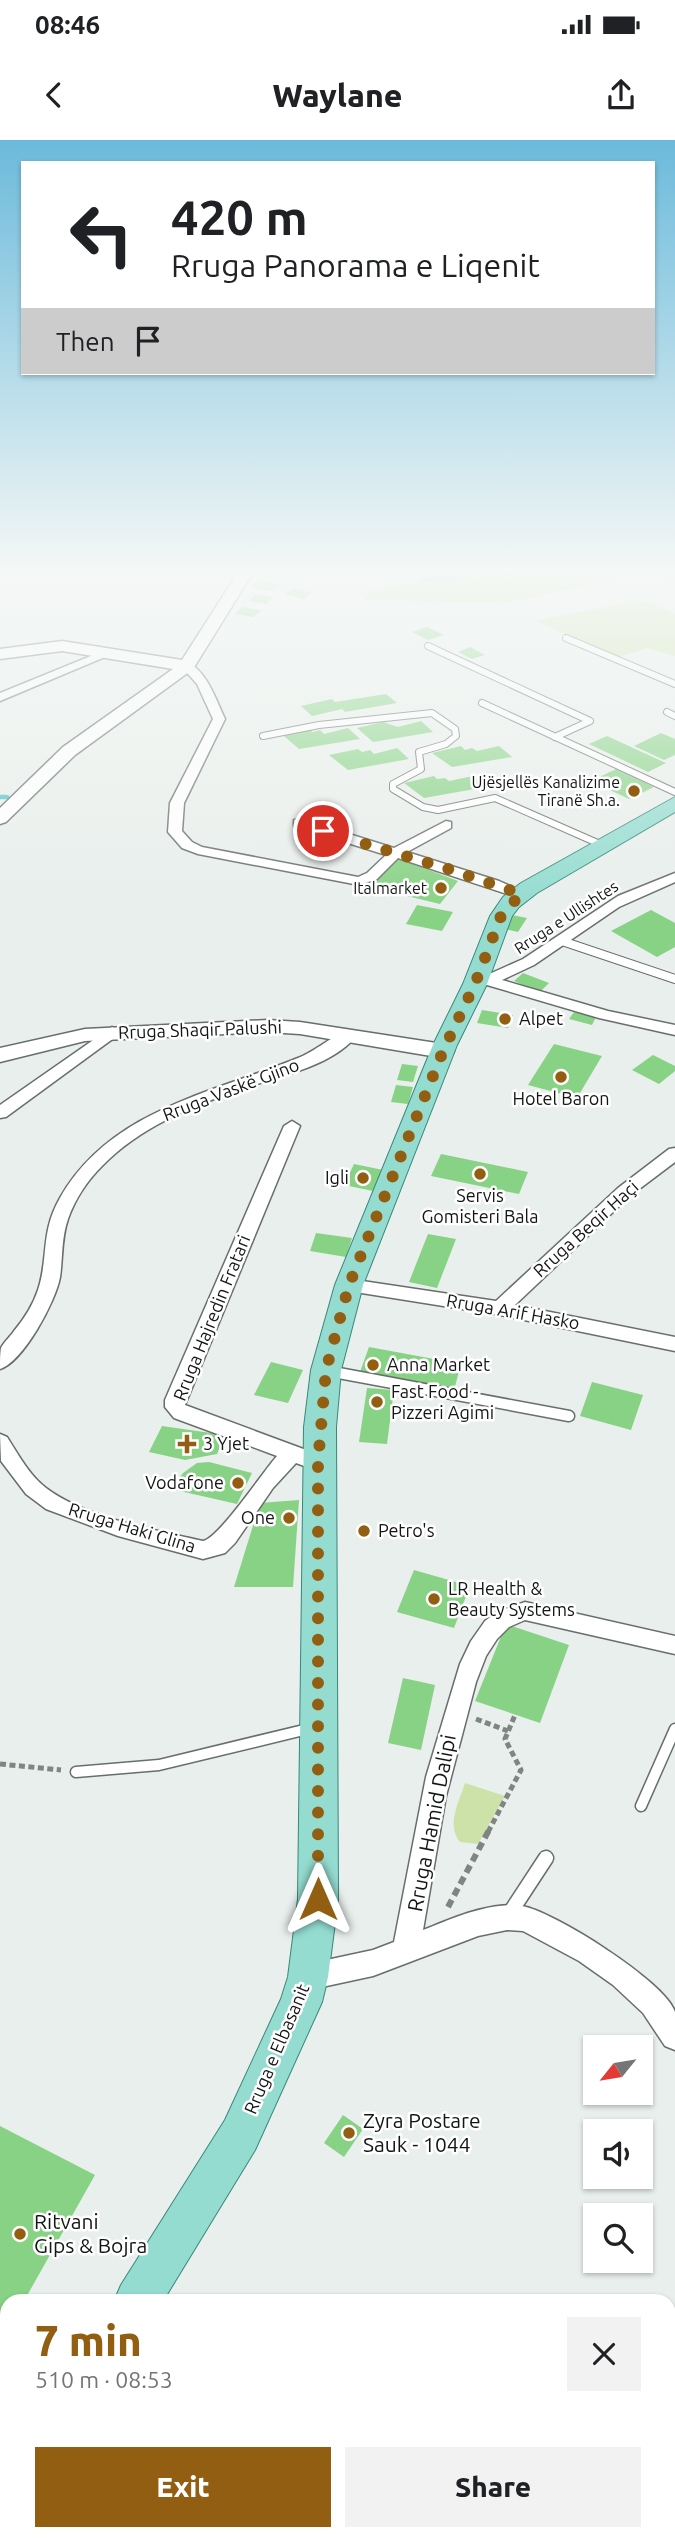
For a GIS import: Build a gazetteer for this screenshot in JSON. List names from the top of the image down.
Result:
{
  "streets": {
    "main road": ["Rruga e Elbasanit"],
    "street": [
      "Rruga e Ullishtes",
      "Rruga Shaqir Palushi",
      "Rruga Vaskë Gjino",
      "Rruga Beqir Haçi",
      "Rruga Arif Hasko",
      "Rruga Hajredin Fratari",
      "Rruga Haki Glina",
      "Rruga Hamid Dalipi"
    ]
  },
  "crossings": [
    ["Rruga e Ullishtes", "Rruga e Elbasanit"],
    ["Rruga Shaqir Palushi", "Rruga Vaskë Gjino"],
    ["Rruga Shaqir Palushi", "Rruga e Elbasanit"],
    ["Rruga Beqir Haçi", "Rruga Arif Hasko"],
    ["Rruga Arif Hasko", "Rruga e Elbasanit"],
    ["Rruga Hajredin Fratari", "Rruga Haki Glina"],
    ["Rruga Hajredin Fratari", "Rruga e Elbasanit"],
    ["Rruga Haki Glina", "Rruga e Elbasanit"]
  ],
  "places": {
    "other": [
      "Ujësjellës Kanalizime Tiranë Sh.a.",
      "Italmarket",
      "Alpet",
      "Hotel Baron",
      "Servis Gomisteri Bala",
      "Igli",
      "Anna Market",
      "Fast Food - Pizzeri Agimi",
      "Vodafone",
      "One",
      "Petro's",
      "LR Health & Beauty Systems",
      "Zyra Postare Sauk - 1044",
      "Ritvani Gips & Bojra"
    ],
    "health": ["3 Yjet"]
  },
  "north": "bottom left",
  "page": {
    "status": "08:46",
    "header": "Waylane",
    "turn": ["420 m", "Rruga Panorama e Liqenit"],
    "then": "Then",
    "heading": ["7 min", "510 m · 08:53"],
    "buttons": ["Exit", "Share"]
  }
}
